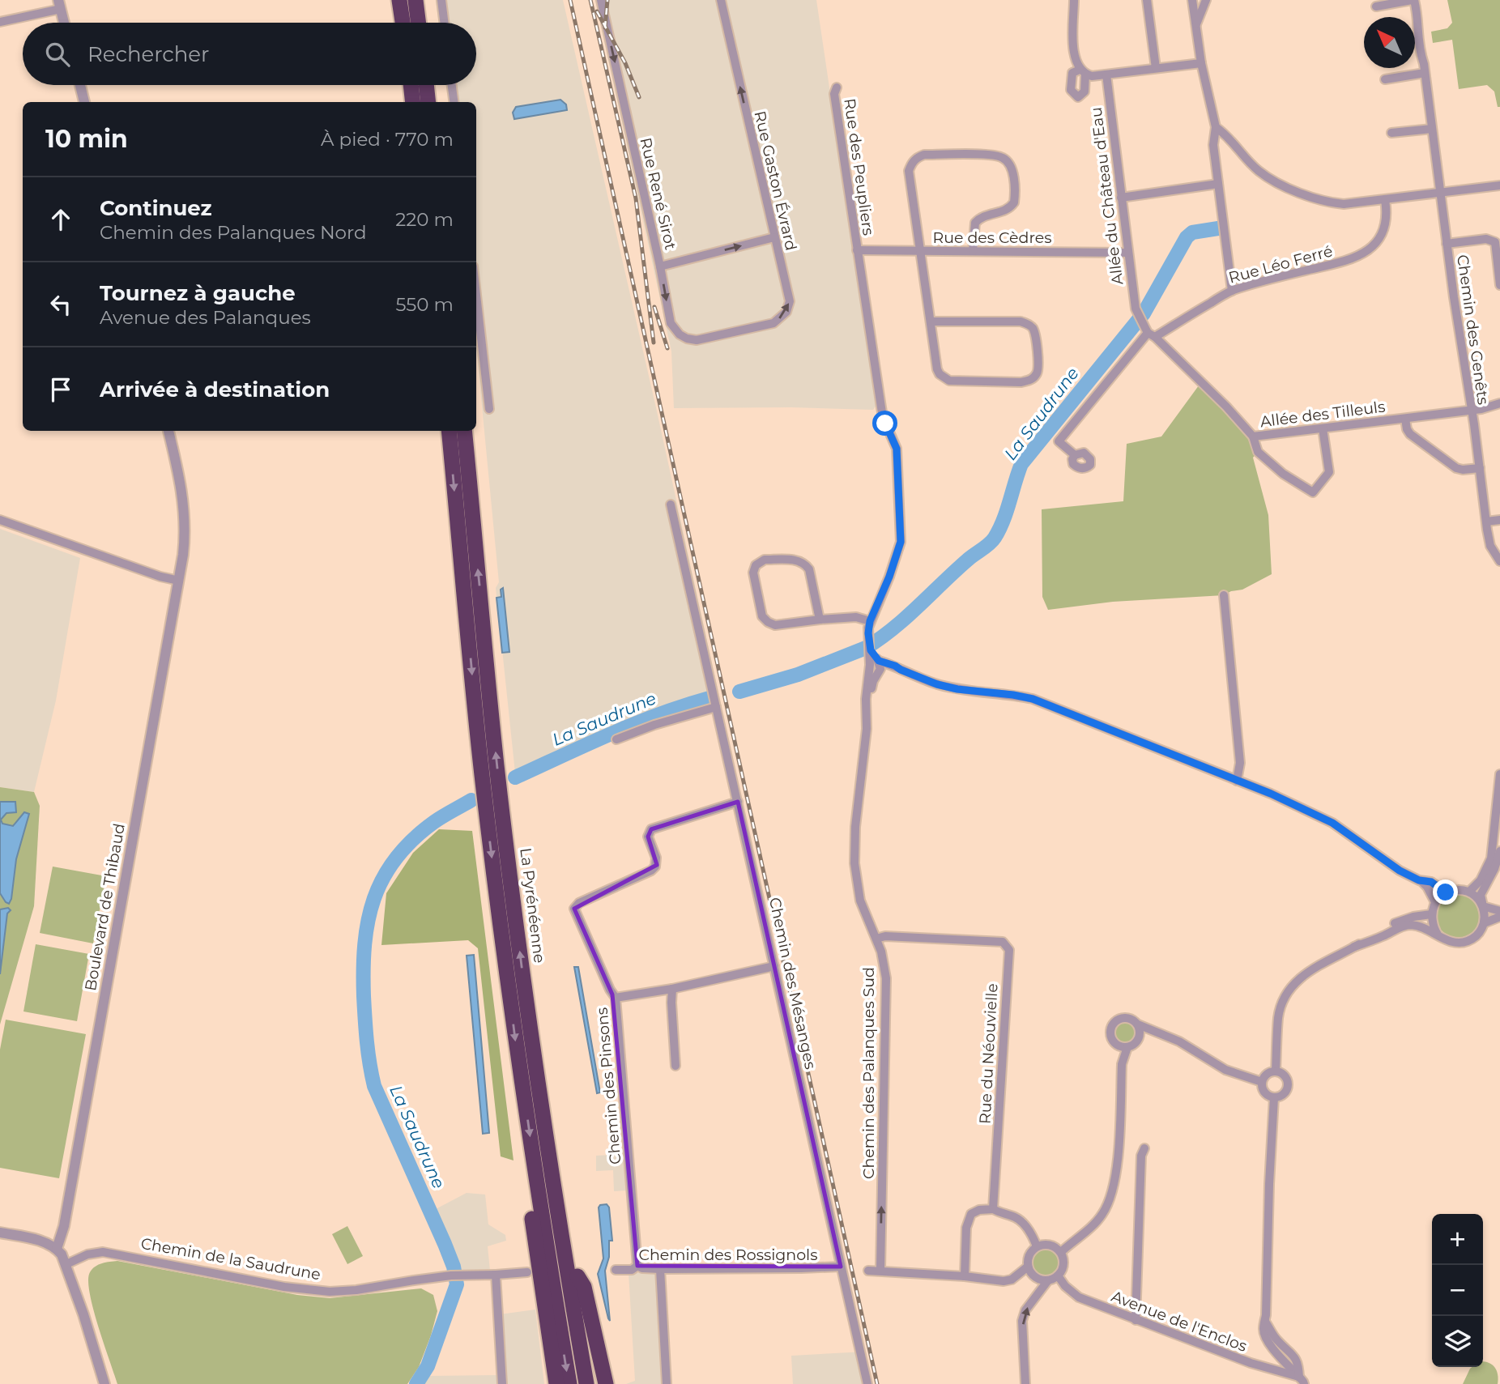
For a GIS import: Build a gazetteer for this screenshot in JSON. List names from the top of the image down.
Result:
{
  "streets": {
    "highway": ["La Pyrénéenne"],
    "street": [
      "Rue des Peupliers",
      "Rue Gaston Évrard",
      "Rue René Sirot",
      "Allée du Château d'Eau",
      "Rue des Cèdres",
      "Rue Léo Ferré",
      "Chemin des Genêts",
      "Allée des Tilleuls",
      "Boulevard de Thibaud",
      "Chemin des Mésanges",
      "Rue du Néouvielle",
      "Chemin des Palanques Sud",
      "Chemin des Pinsons",
      "Chemin des Rossignols",
      "Chemin de la Saudrune",
      "Avenue de l'Enclos"
    ]
  },
  "crossings": [
    ["Rue des Peupliers", "Rue des Cèdres"],
    ["Rue des Peupliers", "Chemin des Palanques Sud"],
    ["Rue Gaston Évrard", "Rue René Sirot"],
    ["Allée du Château d'Eau", "Rue des Cèdres"],
    ["Allée du Château d'Eau", "Rue Léo Ferré"],
    ["Allée du Château d'Eau", "Allée des Tilleuls"],
    ["Rue Léo Ferré", "Allée des Tilleuls"],
    ["Chemin des Genêts", "Allée des Tilleuls"],
    ["Chemin des Mésanges", "Chemin des Pinsons"],
    ["Chemin des Mésanges", "Chemin des Rossignols"],
    ["Rue du Néouvielle", "Chemin des Palanques Sud"],
    ["Chemin des Pinsons", "Chemin des Rossignols"]
  ],
  "one_way": ["Rue Gaston Évrard", "Rue René Sirot", "Chemin des Palanques Sud"],
  "water": ["La Saudrune"],
  "north": "top left",
  "page": {
    "search": "Rechercher",
    "heading": ["10 min", "À pied · 770 m"],
    "list": [
      ["Continuez", "Chemin des Palanques Nord", "220 m"],
      ["Tournez à gauche", "Avenue des Palanques", "550 m"],
      "Arrivée à destination"
    ],
    "map_buttons": ["+", "−"]
  }
}
